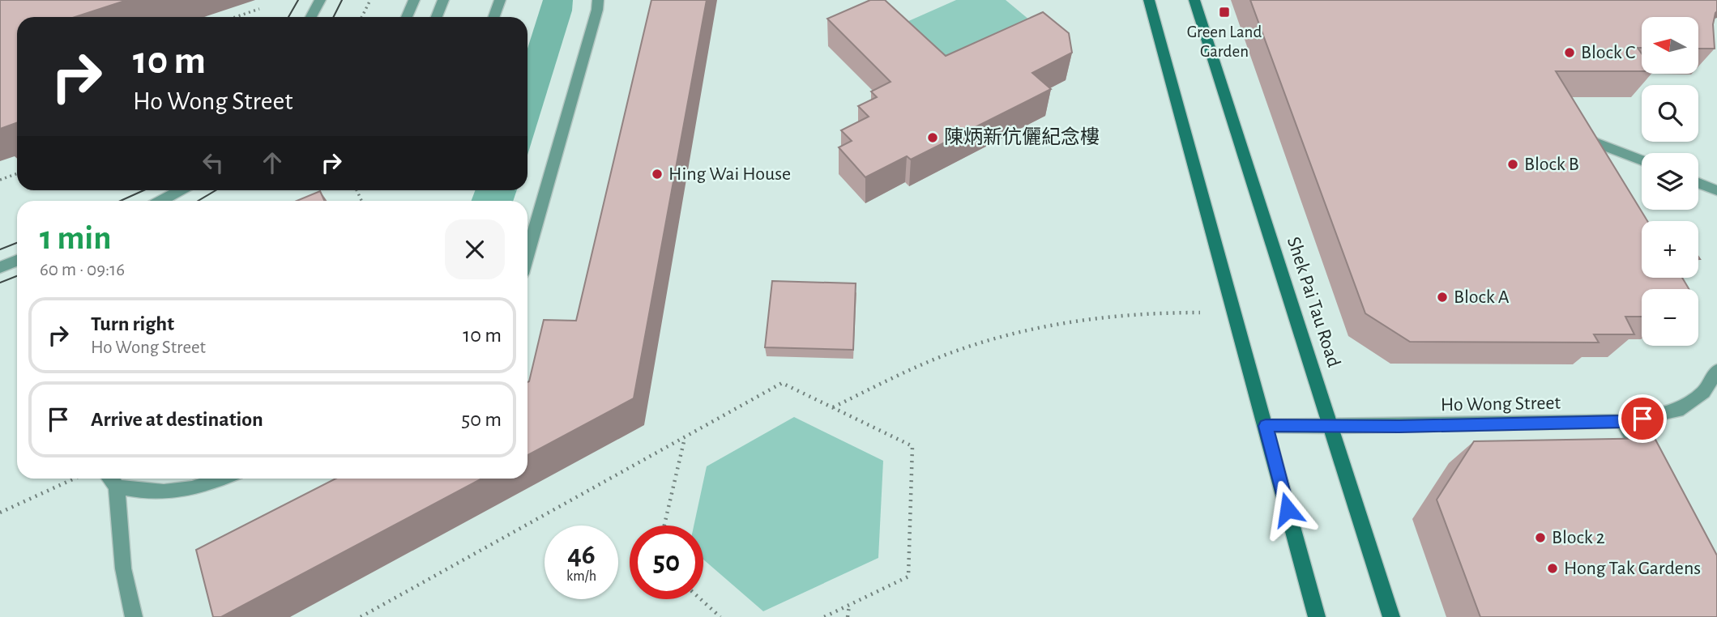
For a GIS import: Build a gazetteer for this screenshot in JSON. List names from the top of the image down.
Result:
{
  "streets": {
    "main road": ["Shek Pai Tau Road"],
    "street": ["Ho Wong Street"]
  },
  "crossings": [
    ["Shek Pai Tau Road", "Ho Wong Street"]
  ],
  "places": {
    "transit": ["Green Land Garden"],
    "other": [
      "Block C",
      "陳炳新伉儷紀念樓",
      "Block B",
      "Hing Wai House",
      "Block A",
      "Block 2",
      "Hong Tak Gardens"
    ]
  },
  "north": "left",
  "page": {
    "map_buttons": ["+", "−"],
    "turn": ["10 m", "Ho Wong Street"],
    "heading": ["1 min", "60 m · 09:16"],
    "list": [
      {
        "name": "Turn right",
        "note": "Ho Wong Street",
        "value": "10 m"
      },
      {
        "name": "Arrive at destination",
        "value": "50 m"
      }
    ],
    "speed": "46 km/h",
    "limit": "50"
  }
}
